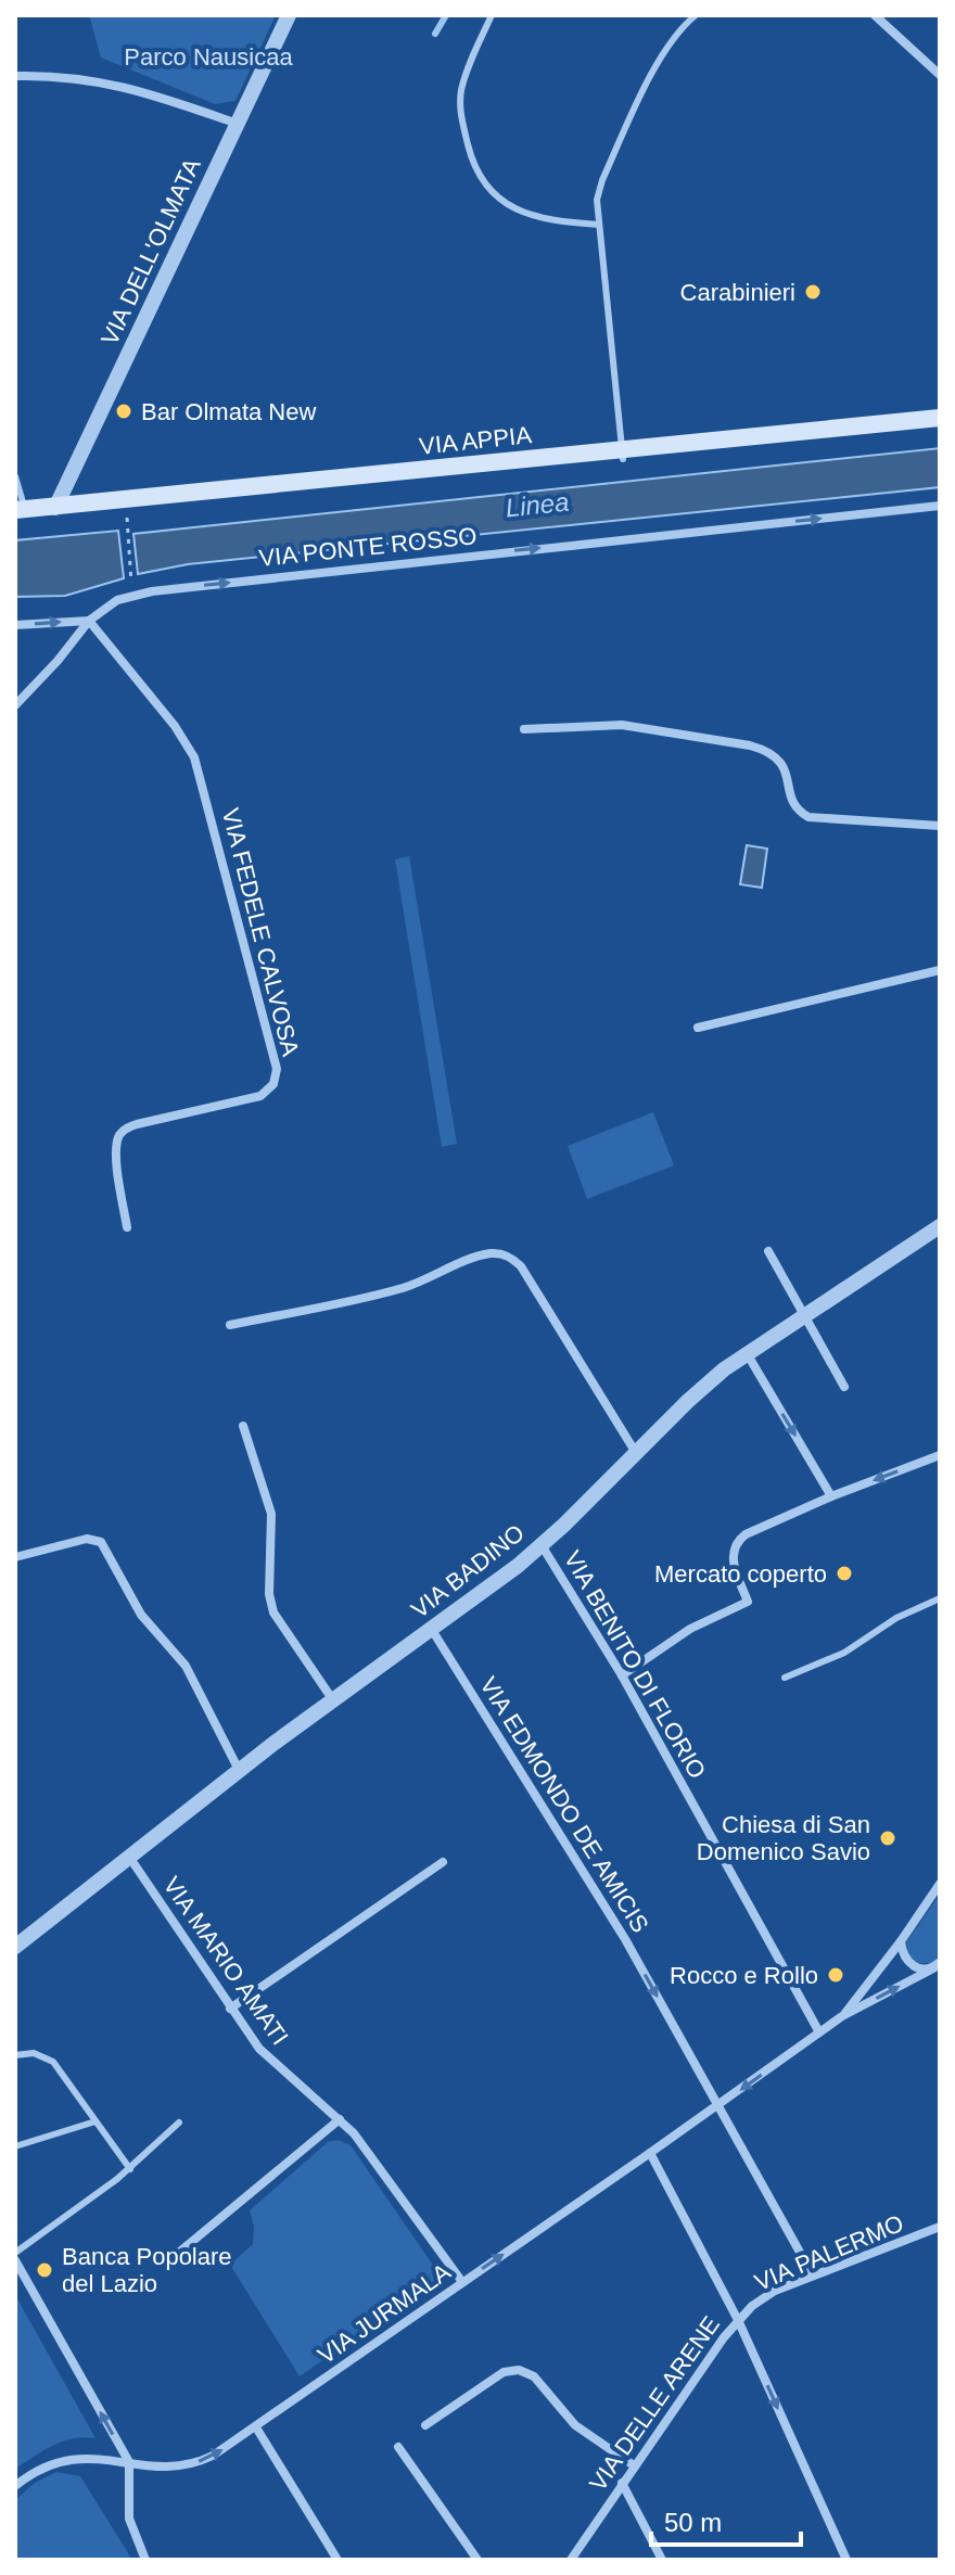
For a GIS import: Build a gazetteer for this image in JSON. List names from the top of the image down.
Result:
{
  "streets": {
    "main road": ["VIA APPIA"],
    "street": [
      "VIA DELL'OLMATA",
      "VIA PONTE ROSSO",
      "VIA FEDELE CALVOSA",
      "VIA BADINO",
      "VIA BENITO DI FLORIO",
      "VIA EDMONDO DE AMICIS",
      "VIA MARIO AMATI",
      "VIA PALERMO",
      "VIA JURMALA",
      "VIA DELLE ARENE"
    ]
  },
  "crossings": [
    ["VIA DELL'OLMATA", "VIA APPIA"],
    ["VIA PONTE ROSSO", "VIA FEDELE CALVOSA"],
    ["VIA BADINO", "VIA BENITO DI FLORIO"],
    ["VIA BADINO", "VIA EDMONDO DE AMICIS"],
    ["VIA BADINO", "VIA MARIO AMATI"],
    ["VIA EDMONDO DE AMICIS", "VIA PALERMO"],
    ["VIA MARIO AMATI", "VIA JURMALA"],
    ["VIA PALERMO", "VIA DELLE ARENE"],
    ["VIA JURMALA", "VIA DELLE ARENE"]
  ],
  "one_way": ["VIA PONTE ROSSO", "VIA EDMONDO DE AMICIS", "VIA JURMALA"],
  "water": ["Linea"],
  "parks": ["Parco Nausicaa"],
  "places": [
    "Carabinieri",
    "Bar Olmata New",
    "Mercato coperto",
    "Chiesa di San Domenico Savio",
    "Rocco e Rollo",
    "Banca Popolare del Lazio"
  ],
  "scale_bar": "50 m"
}
